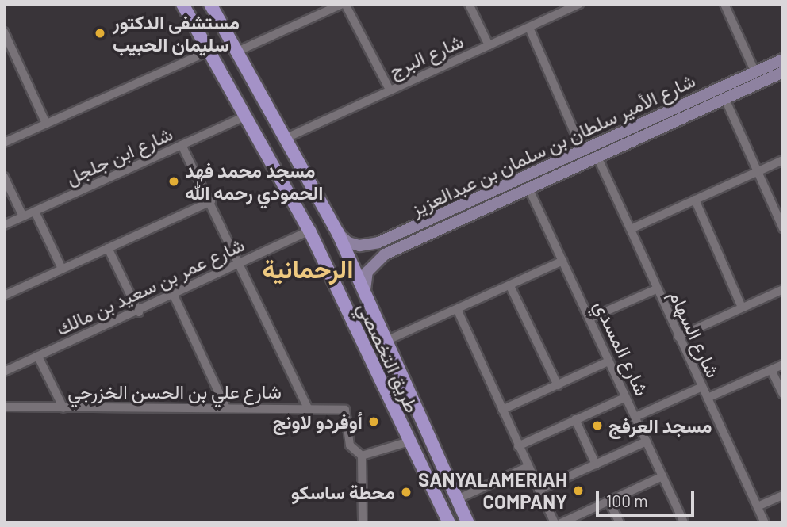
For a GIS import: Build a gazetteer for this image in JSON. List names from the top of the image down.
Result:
{
  "streets": {
    "main road": ["طريق التخصصي"],
    "street": [
      "شارع البرج",
      "شارع الأمير سلطان بن سلمان بن عبدالعزيز",
      "شارع ابن جلجل",
      "شارع عمر بن سعيد بن مالك",
      "شارع السهام",
      "شارع المسدي",
      "شارع علي بن الحسن الخزرجي"
    ]
  },
  "crossings": [
    ["شارع البرج", "طريق التخصصي"],
    ["شارع الأمير سلطان بن سلمان بن عبدالعزيز", "شارع السهام"],
    ["شارع الأمير سلطان بن سلمان بن عبدالعزيز", "شارع المسدي"],
    ["شارع الأمير سلطان بن سلمان بن عبدالعزيز", "طريق التخصصي"],
    ["شارع ابن جلجل", "طريق التخصصي"],
    ["شارع عمر بن سعيد بن مالك", "طريق التخصصي"]
  ],
  "districts": ["الرحمانية"],
  "places": [
    "مستشفى الدكتور سليمان الحبيب",
    "مسجد محمد فهد الحمودي رحمه الله",
    "أوفردو لاونج",
    "مسجد العرفج",
    "SANYALAMERIAH COMPANY",
    "محطة ساسكو"
  ],
  "scale_bar": "100 m"
}
